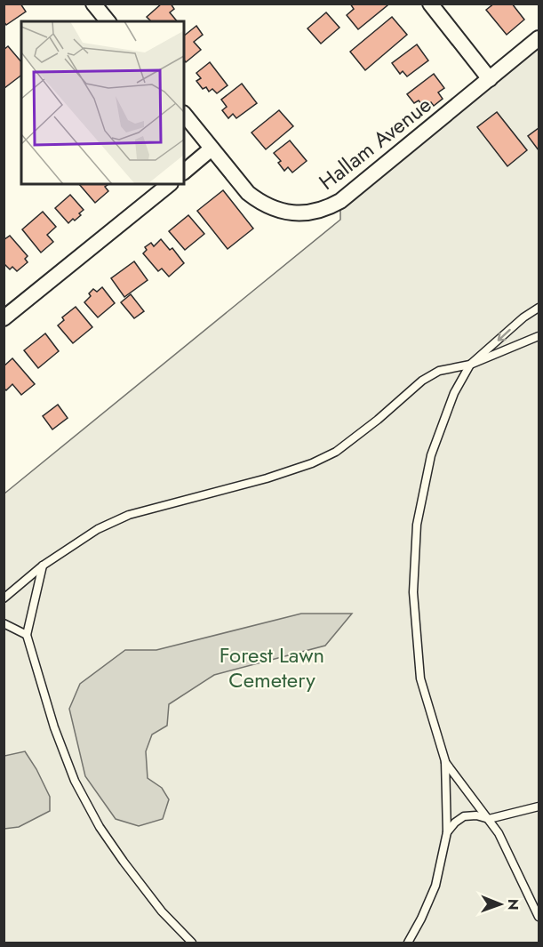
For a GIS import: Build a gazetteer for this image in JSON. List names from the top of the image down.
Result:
{
  "streets": {
    "street": ["Hallam Avenue"]
  },
  "parks": ["Forest Lawn Cemetery"],
  "north": "right"
}
